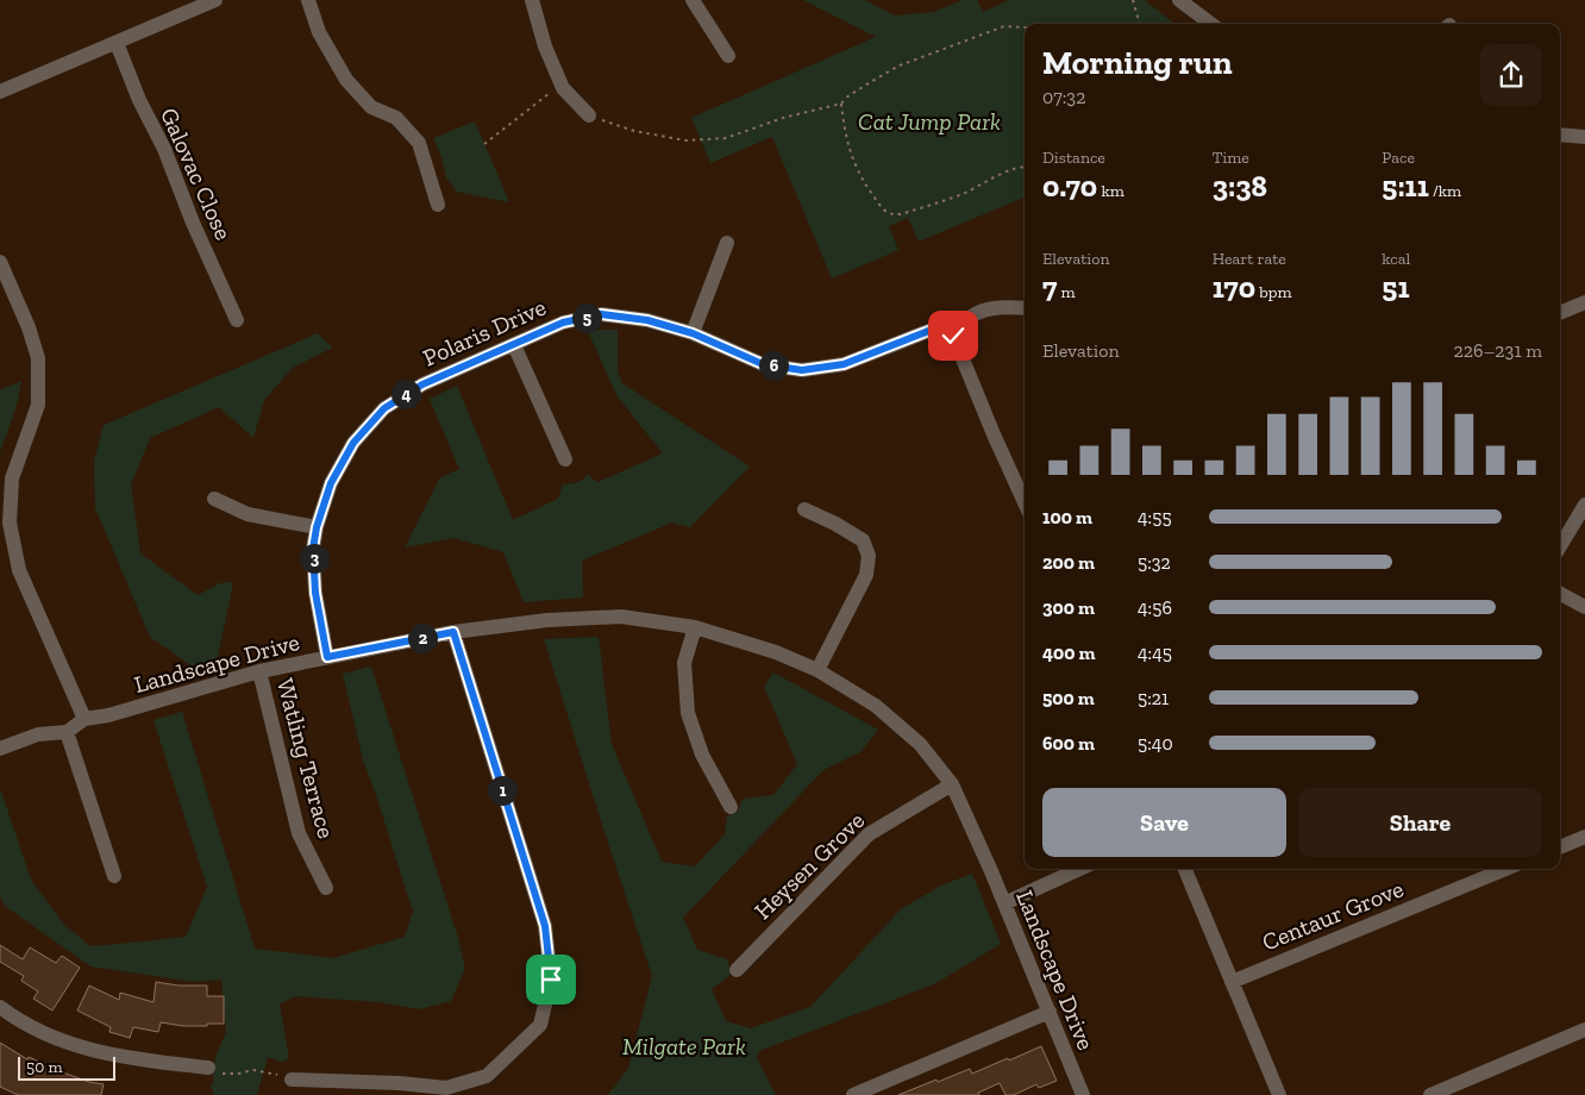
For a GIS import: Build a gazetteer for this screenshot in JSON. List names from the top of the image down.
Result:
{
  "streets": {
    "street": [
      "Galovac Close",
      "Polaris Drive",
      "Landscape Drive",
      "Watling Terrace",
      "Heysen Grove",
      "Centaur Grove"
    ]
  },
  "crossings": [
    ["Polaris Drive", "Landscape Drive"],
    ["Landscape Drive", "Watling Terrace"],
    ["Landscape Drive", "Heysen Grove"]
  ],
  "parks": ["Cat Jump Park", "Milgate Park"],
  "scale_bar": "50 m",
  "page": {
    "heading": ["Morning run", "07:32"],
    "stats": [
      ["Distance", "0.70 km"],
      ["Time", "3:38"],
      ["Pace", "5:11 /km"],
      ["Elevation", "7 m"],
      ["Heart rate", "170 bpm"],
      ["kcal", "51"]
    ],
    "pins": [
      "5",
      "6",
      "4",
      "3",
      "2",
      "1"
    ],
    "chart": ["Elevation", "226–231 m"],
    "list": [
      {
        "name": "100 m",
        "note": "4:55"
      },
      {
        "name": "200 m",
        "note": "5:32"
      },
      {
        "name": "300 m",
        "note": "4:56"
      },
      {
        "name": "400 m",
        "note": "4:45"
      },
      {
        "name": "500 m",
        "note": "5:21"
      },
      {
        "name": "600 m",
        "note": "5:40"
      }
    ],
    "buttons": ["Save", "Share"],
    "scale": "50 m"
  }
}
